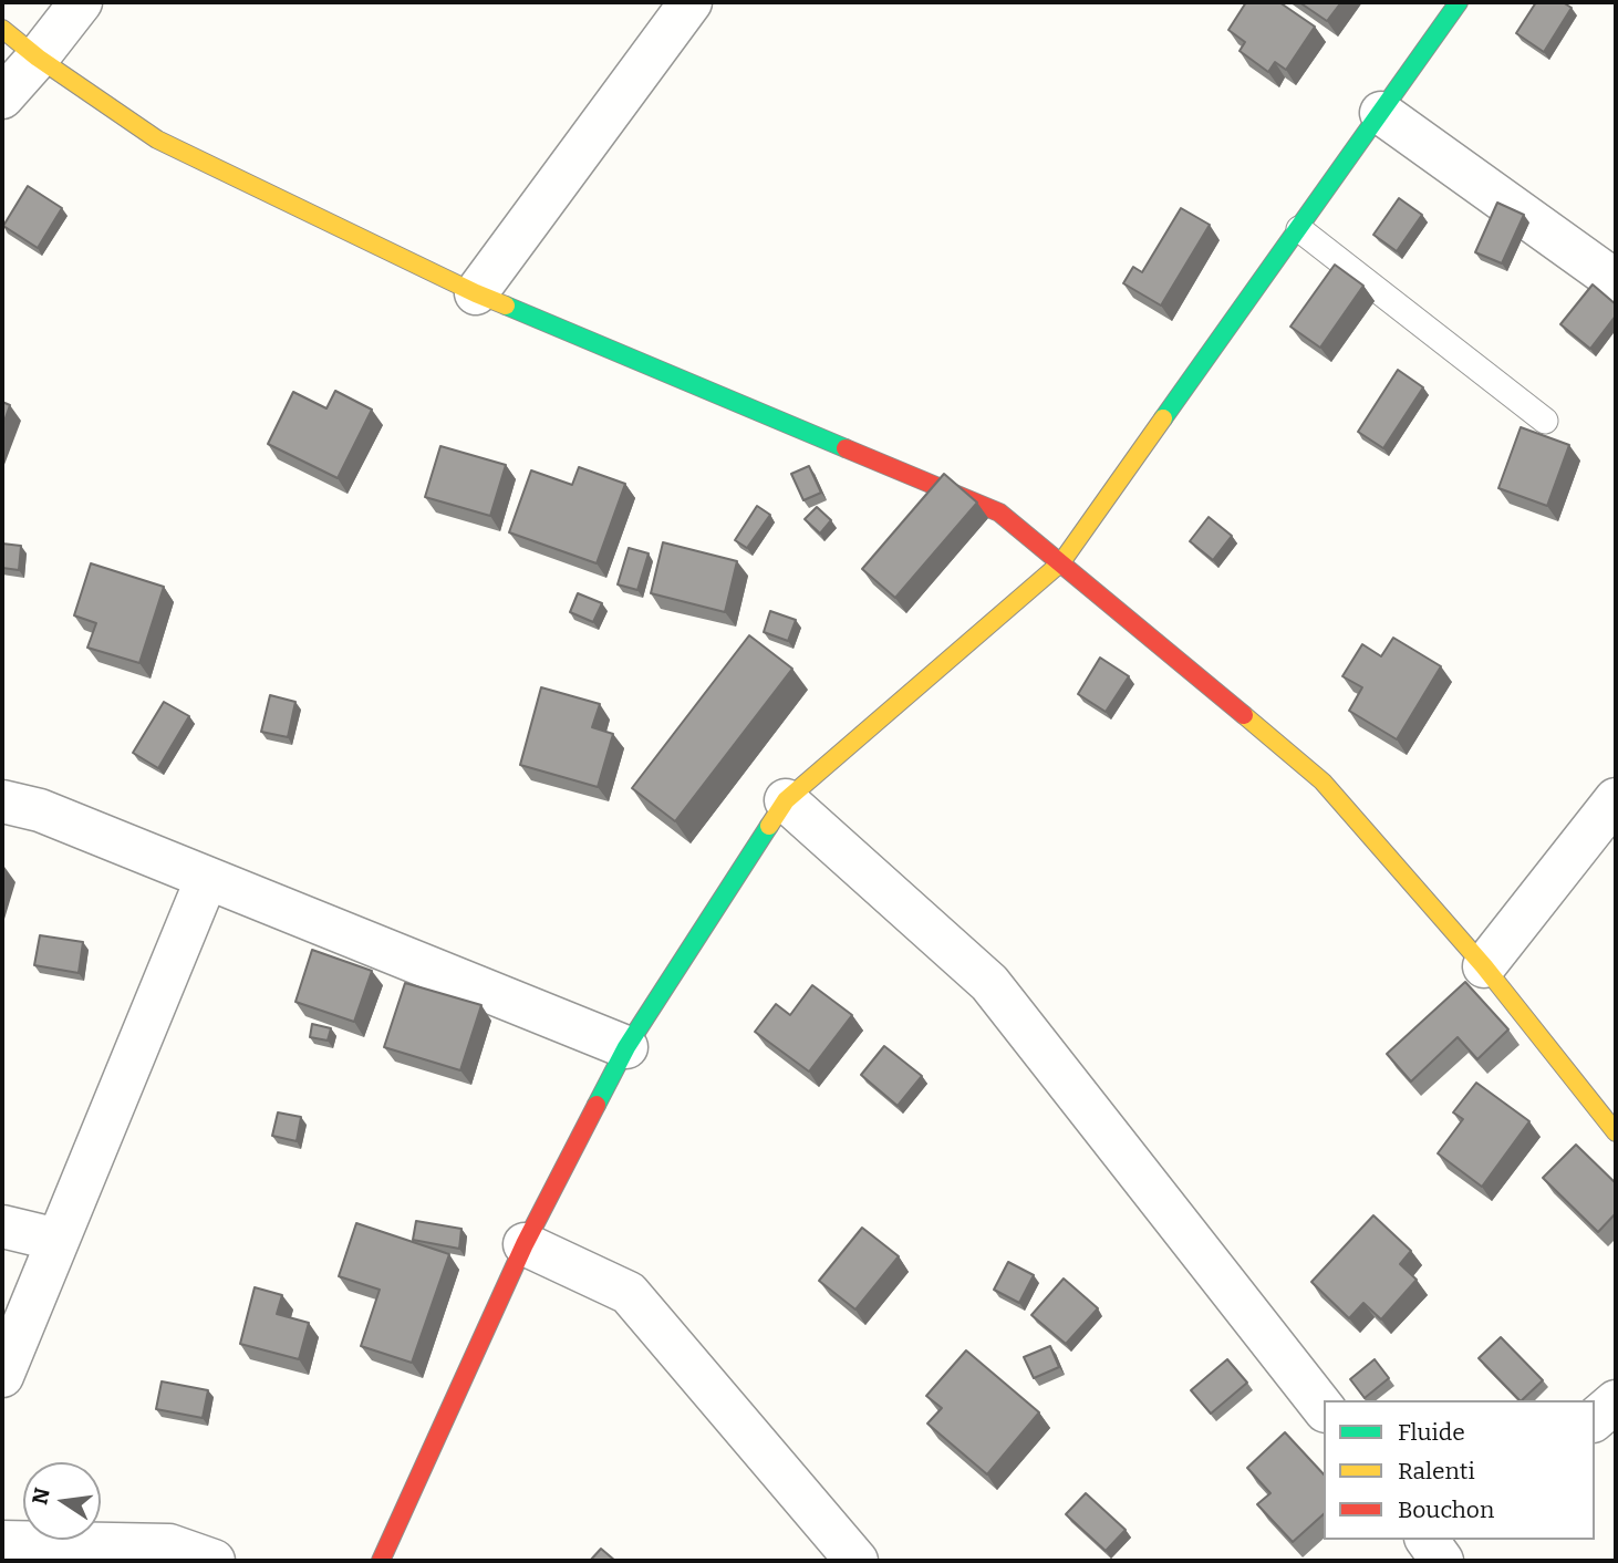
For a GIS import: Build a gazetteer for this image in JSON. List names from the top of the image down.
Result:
{
  "legend": ["Fluide", "Ralenti", "Bouchon"],
  "north": "left"
}
